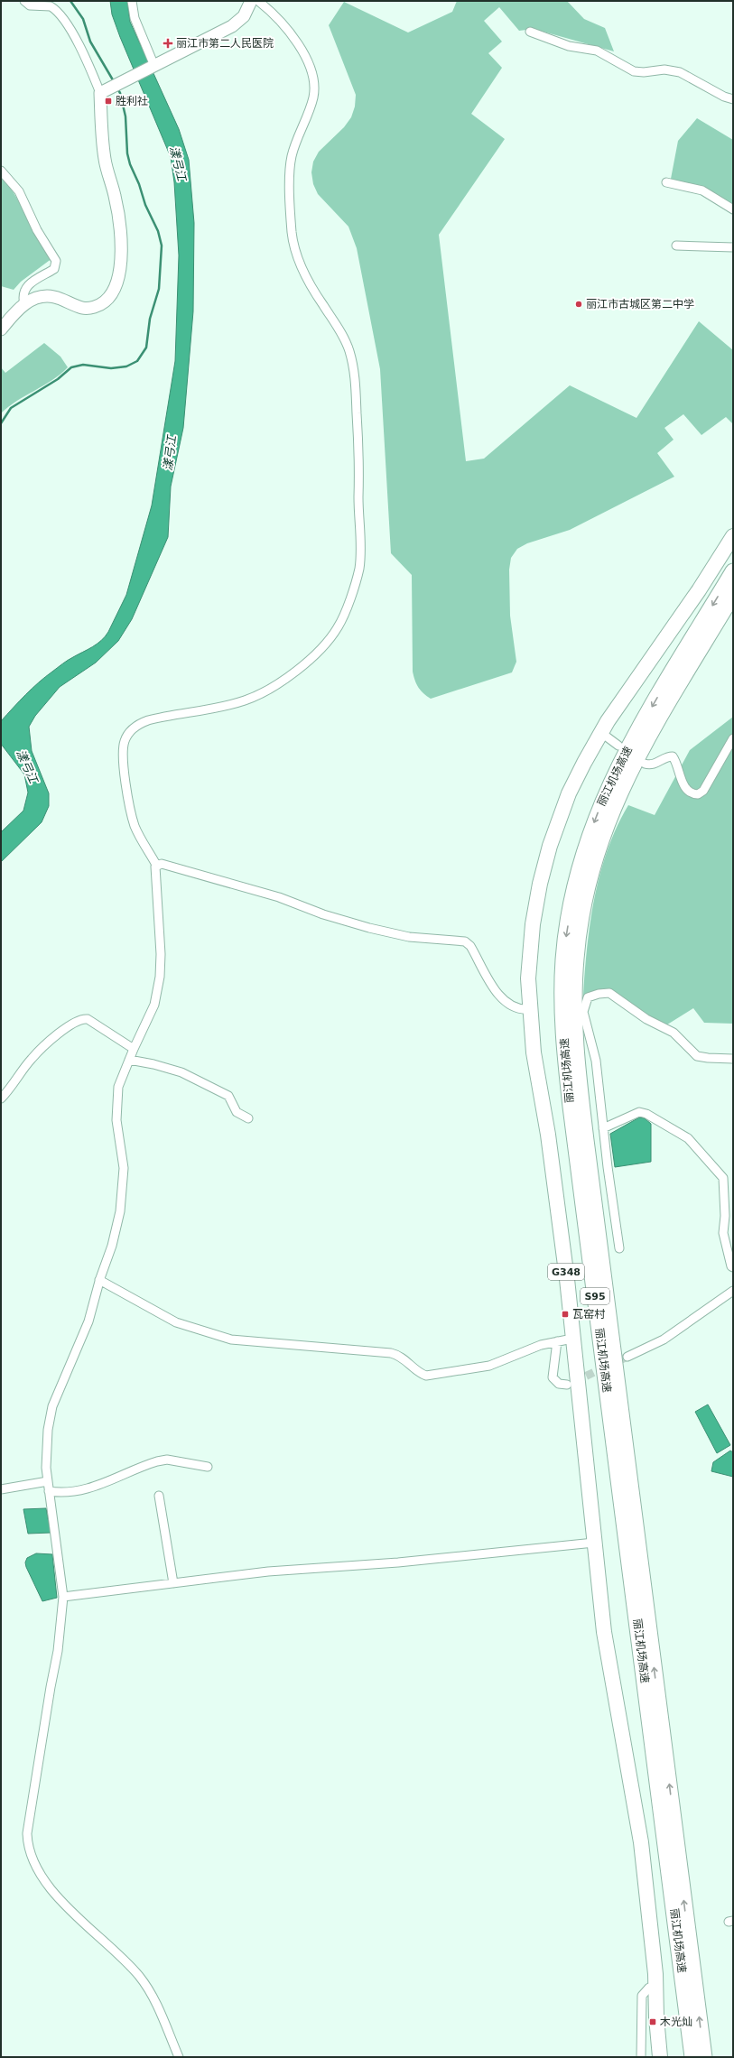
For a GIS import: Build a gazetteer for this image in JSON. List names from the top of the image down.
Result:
{
  "streets": {
    "highway": ["丽江机场高速", "G348", "S95"]
  },
  "water": ["漾弓江"],
  "places": {
    "health": ["丽江市第二人民医院"],
    "transit": ["胜利社", "瓦窑村", "木光灿"],
    "other": ["丽江市古城区第二中学"]
  }
}
